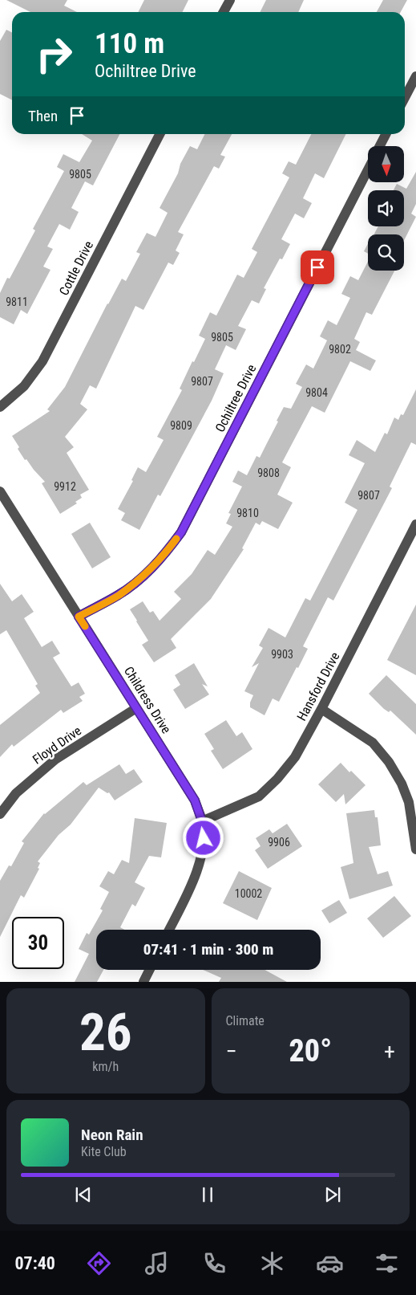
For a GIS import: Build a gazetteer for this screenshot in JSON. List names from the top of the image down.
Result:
{
  "streets": {
    "street": [
      "Cottle Drive",
      "Ochiltree Drive",
      "Hansford Drive",
      "Childress Drive",
      "Floyd Drive"
    ]
  },
  "crossings": [
    ["Ochiltree Drive", "Childress Drive"],
    ["Hansford Drive", "Childress Drive"],
    ["Childress Drive", "Floyd Drive"]
  ],
  "house_numbers": [
    "9805",
    "9811",
    "9805",
    "9802",
    "9807",
    "9804",
    "9809",
    "9808",
    "9912",
    "9807",
    "9810",
    "9903",
    "9906",
    "10002"
  ],
  "north": "bottom",
  "page": {
    "turn": ["110 m", "Ochiltree Drive"],
    "then": "Then",
    "limit": "30",
    "trip": "07:41 · 1 min · 300 m",
    "tile": [
      ["26", "km/h"],
      "Climate"
    ],
    "heat": ["−", "20°", "+"],
    "song": ["Neon Rain", "Kite Club"],
    "tabs": "07:40"
  }
}
